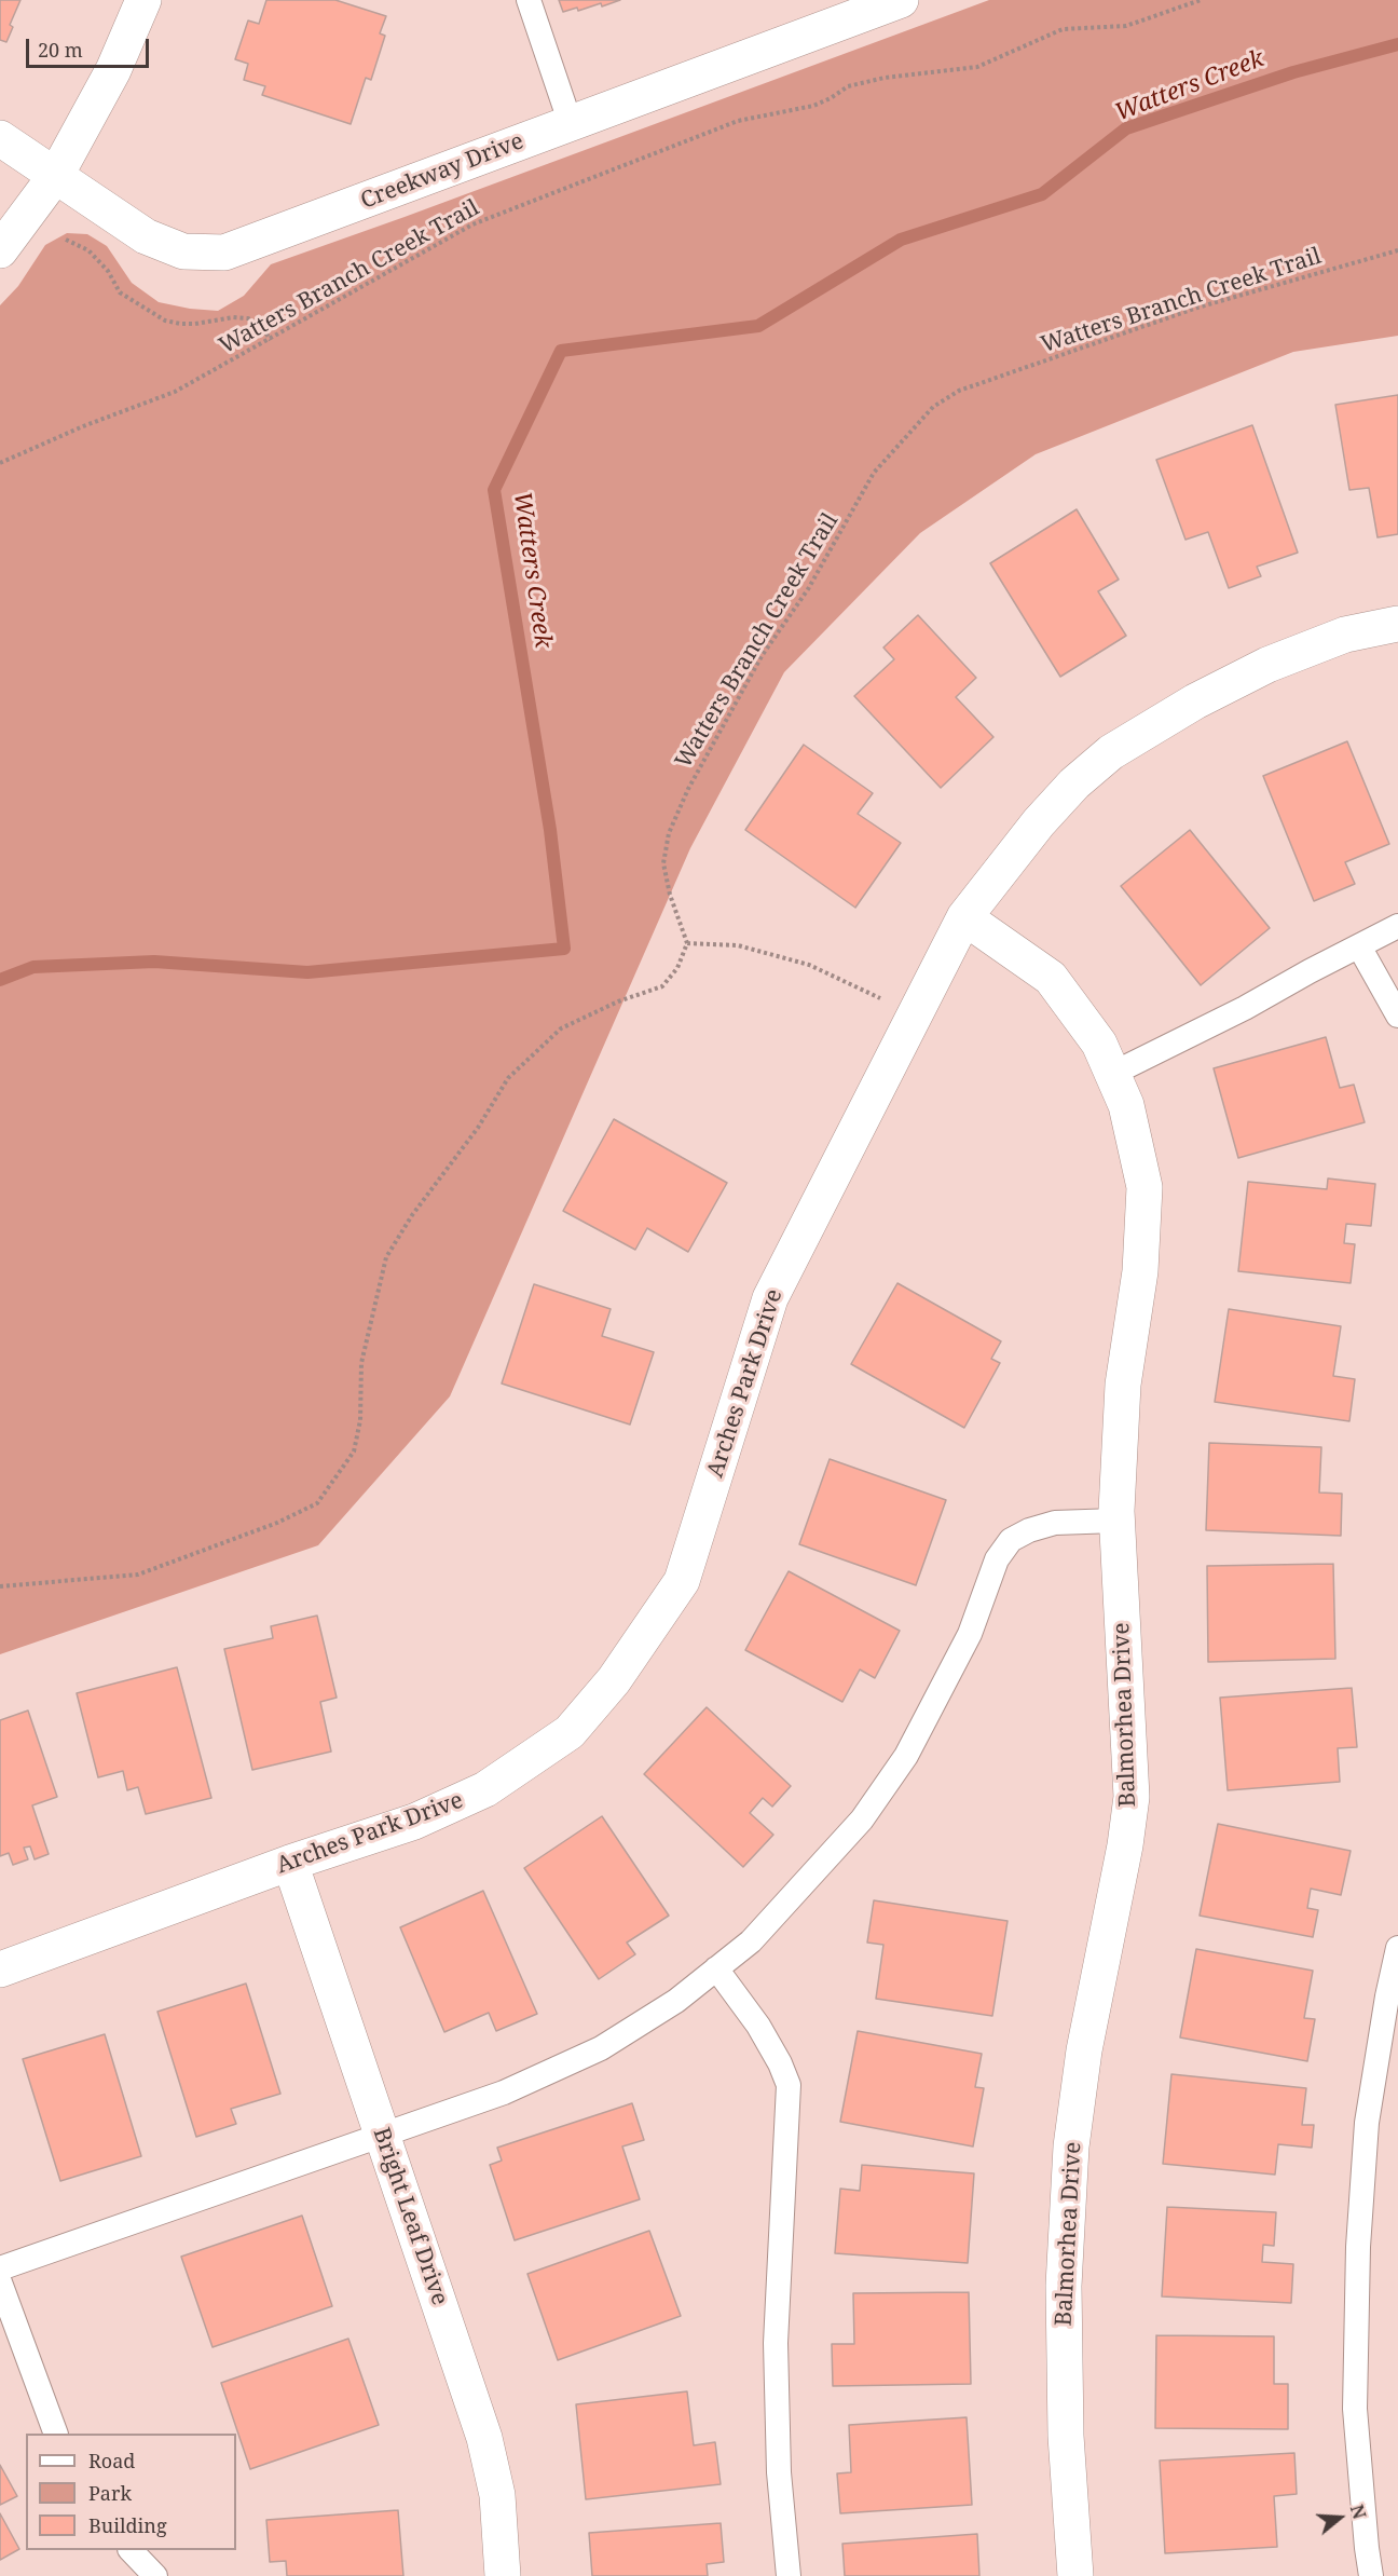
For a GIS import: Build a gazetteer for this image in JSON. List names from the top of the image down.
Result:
{
  "streets": {
    "street": [
      "Creekway Drive",
      "Arches Park Drive",
      "Balmorhea Drive",
      "Bright Leaf Drive"
    ],
    "path": ["Watters Branch Creek Trail"]
  },
  "crossings": [
    ["Arches Park Drive", "Balmorhea Drive"],
    ["Arches Park Drive", "Bright Leaf Drive"]
  ],
  "water": ["Watters Creek"],
  "legend": ["Road", "Park", "Building"],
  "scale_bar": "20 m",
  "north": "right"
}
